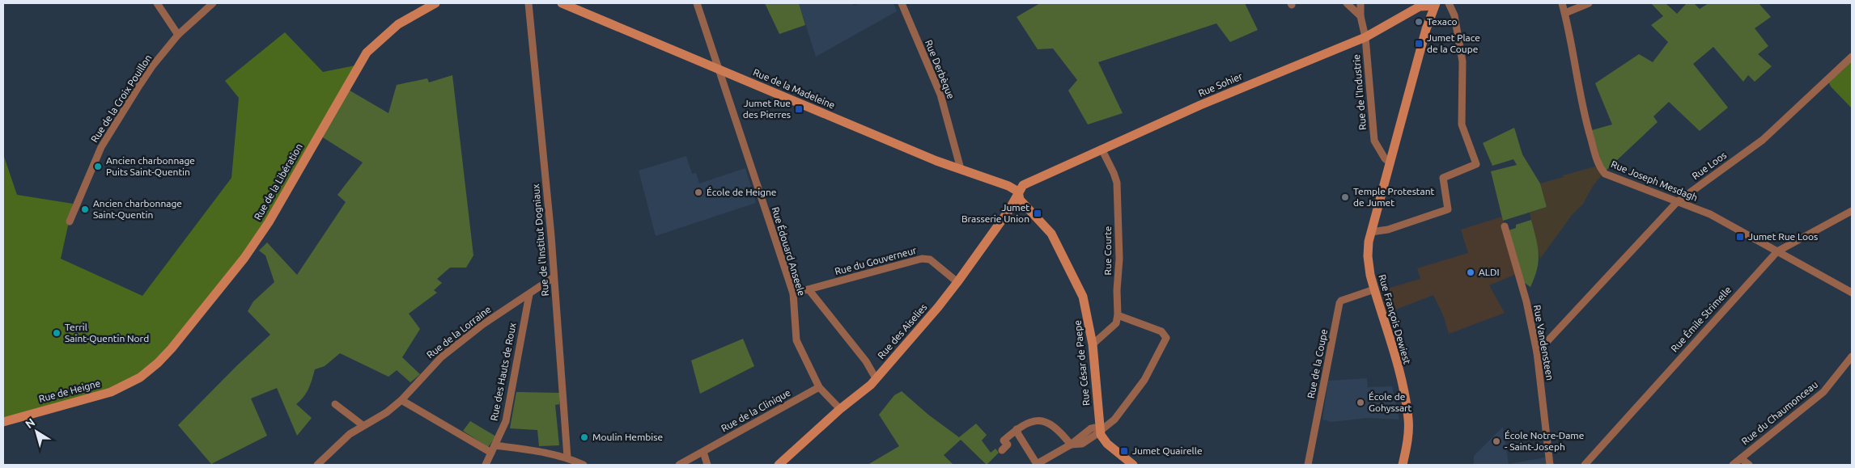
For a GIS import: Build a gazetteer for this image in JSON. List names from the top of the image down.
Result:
{
  "streets": {
    "street": [
      "Rue Derbèque",
      "Rue Sohier",
      "Rue de la Madeleine",
      "Rue de l'Industrie",
      "Rue de la Croix Pouillon",
      "Rue Loos",
      "Rue Joseph Mesdagh",
      "Rue de la Libération",
      "Rue de l'Institut Dogniaux",
      "Rue Courte",
      "Rue Édouard Anseele",
      "Rue du Gouverneur",
      "Rue François Dewiest",
      "Rue Émile Strimelle",
      "Rue des Aiselies",
      "Rue de la Lorraine",
      "Rue Vandensteen",
      "Rue César de Paepe",
      "Rue de la Coupe",
      "Rue des Hauts de Roux",
      "Rue de Heigne",
      "Rue de la Clinique",
      "Rue du Chaumonceau"
    ]
  },
  "crossings": [
    ["Rue Derbèque", "Rue de la Madeleine"],
    ["Rue Sohier", "Rue de la Madeleine"],
    ["Rue Sohier", "Rue de l'Industrie"],
    ["Rue Sohier", "Rue Courte"],
    ["Rue Sohier", "Rue François Dewiest"],
    ["Rue Sohier", "Rue des Aiselies"],
    ["Rue Sohier", "Rue César de Paepe"],
    ["Rue de la Madeleine", "Rue Édouard Anseele"],
    ["Rue de la Madeleine", "Rue des Aiselies"],
    ["Rue de la Madeleine", "Rue César de Paepe"],
    ["Rue de l'Industrie", "Rue François Dewiest"],
    ["Rue Loos", "Rue Joseph Mesdagh"],
    ["Rue Loos", "Rue Vandensteen"],
    ["Rue Joseph Mesdagh", "Rue Émile Strimelle"],
    ["Rue de la Libération", "Rue de Heigne"],
    ["Rue de l'Institut Dogniaux", "Rue de la Lorraine"],
    ["Rue Édouard Anseele", "Rue du Gouverneur"],
    ["Rue Édouard Anseele", "Rue des Aiselies"],
    ["Rue Édouard Anseele", "Rue de la Clinique"],
    ["Rue du Gouverneur", "Rue des Aiselies"],
    ["Rue François Dewiest", "Rue de la Coupe"],
    ["Rue des Aiselies", "Rue César de Paepe"],
    ["Rue de la Lorraine", "Rue des Hauts de Roux"]
  ],
  "places": {
    "other": [
      "Texaco",
      "Ancien charbonnage Puits Saint-Quentin",
      "École de Heigne",
      "Temple Protestant de Jumet",
      "Ancien charbonnage Saint-Quentin",
      "ALDI",
      "Terril Saint-Quentin Nord",
      "École de Gohyssart",
      "Moulin Hembise",
      "École Notre-Dame - Saint-Joseph"
    ],
    "transit": [
      "Jumet Place de la Coupe",
      "Jumet Rue des Pierres",
      "Jumet Brasserie Union",
      "Jumet Rue Loos",
      "Jumet Quairelle"
    ]
  },
  "north": "top left"
}
